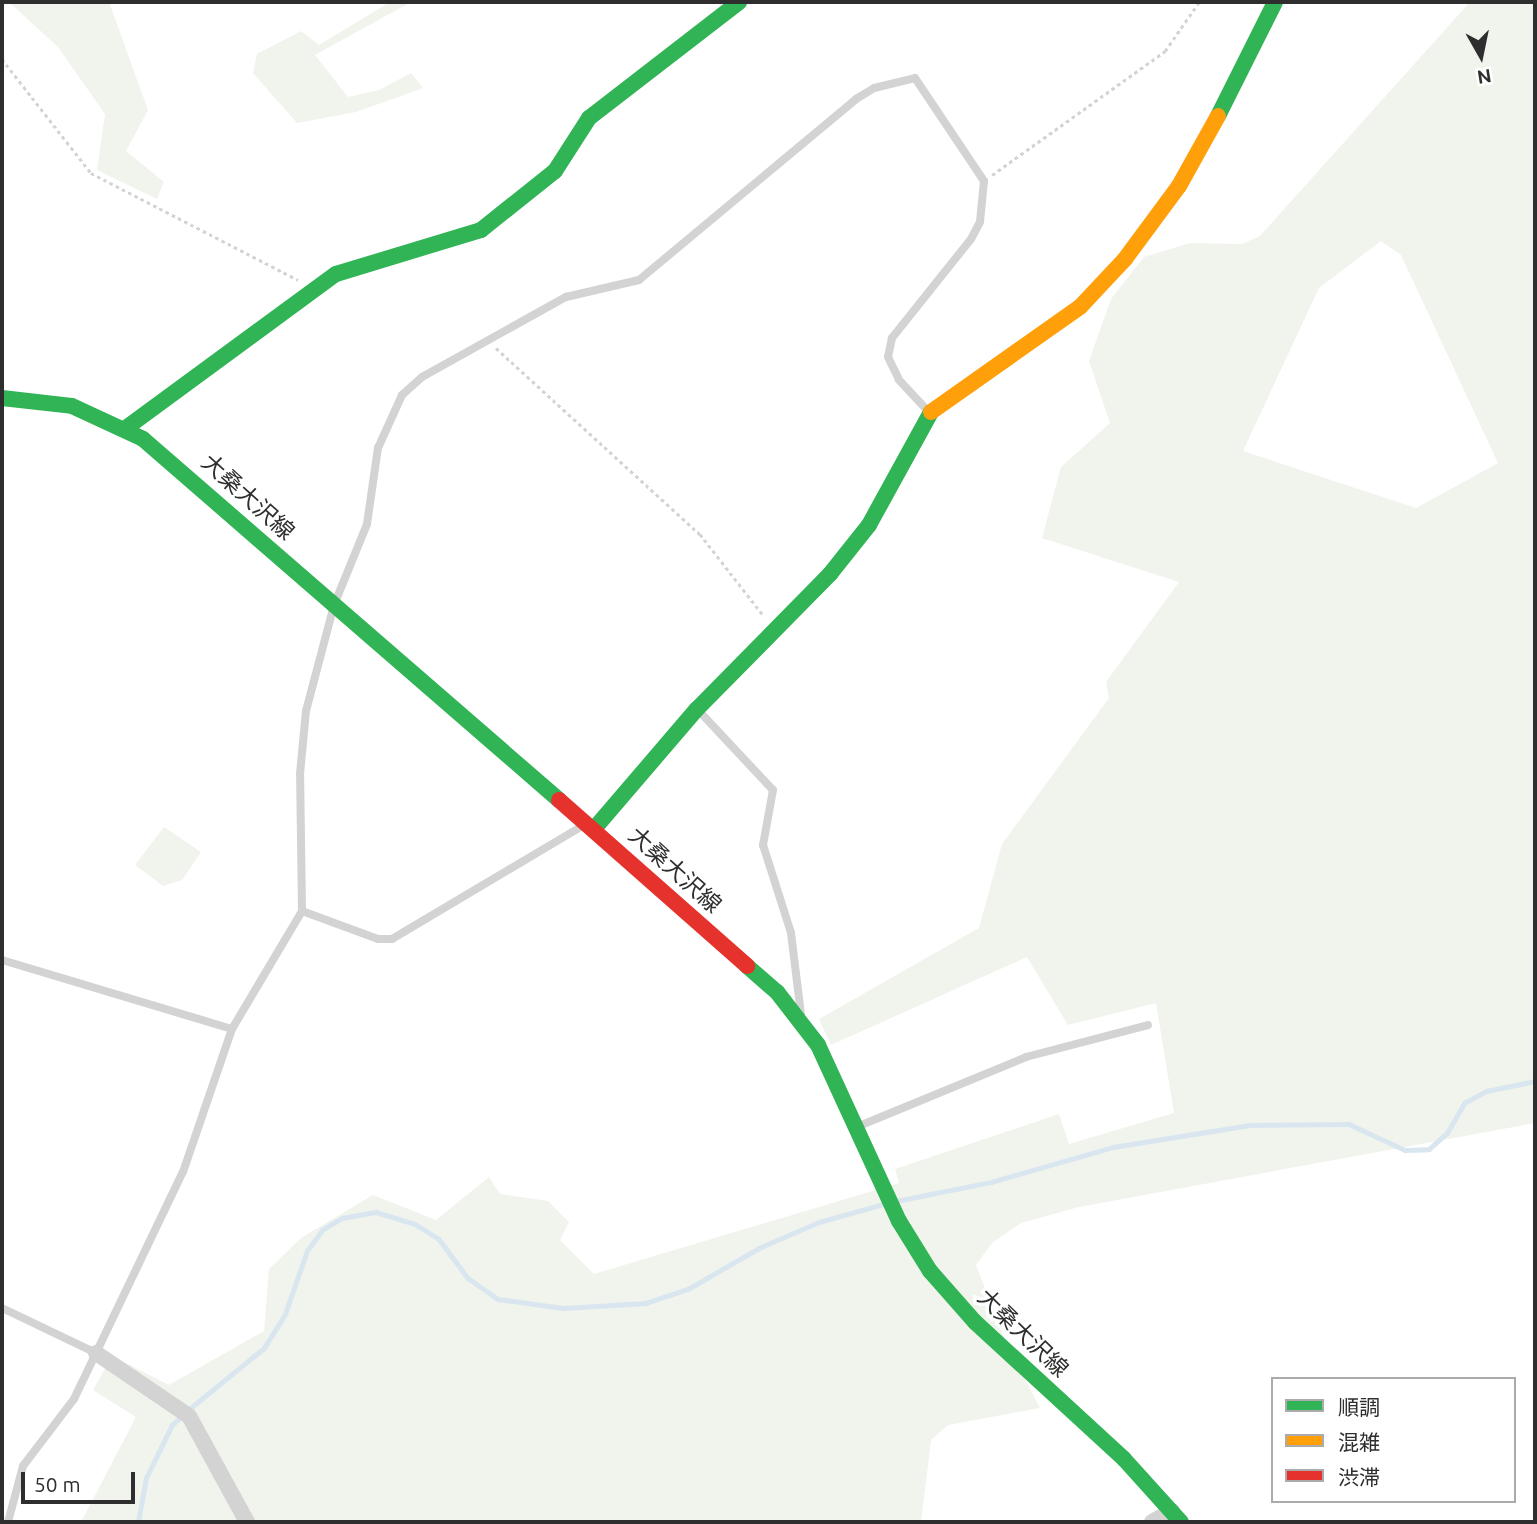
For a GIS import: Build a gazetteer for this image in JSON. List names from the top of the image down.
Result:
{
  "streets": {
    "street": ["大桑大沢線"]
  },
  "legend": ["順調", "混雑", "渋滞"],
  "scale_bar": "50 m",
  "north": "bottom"
}
